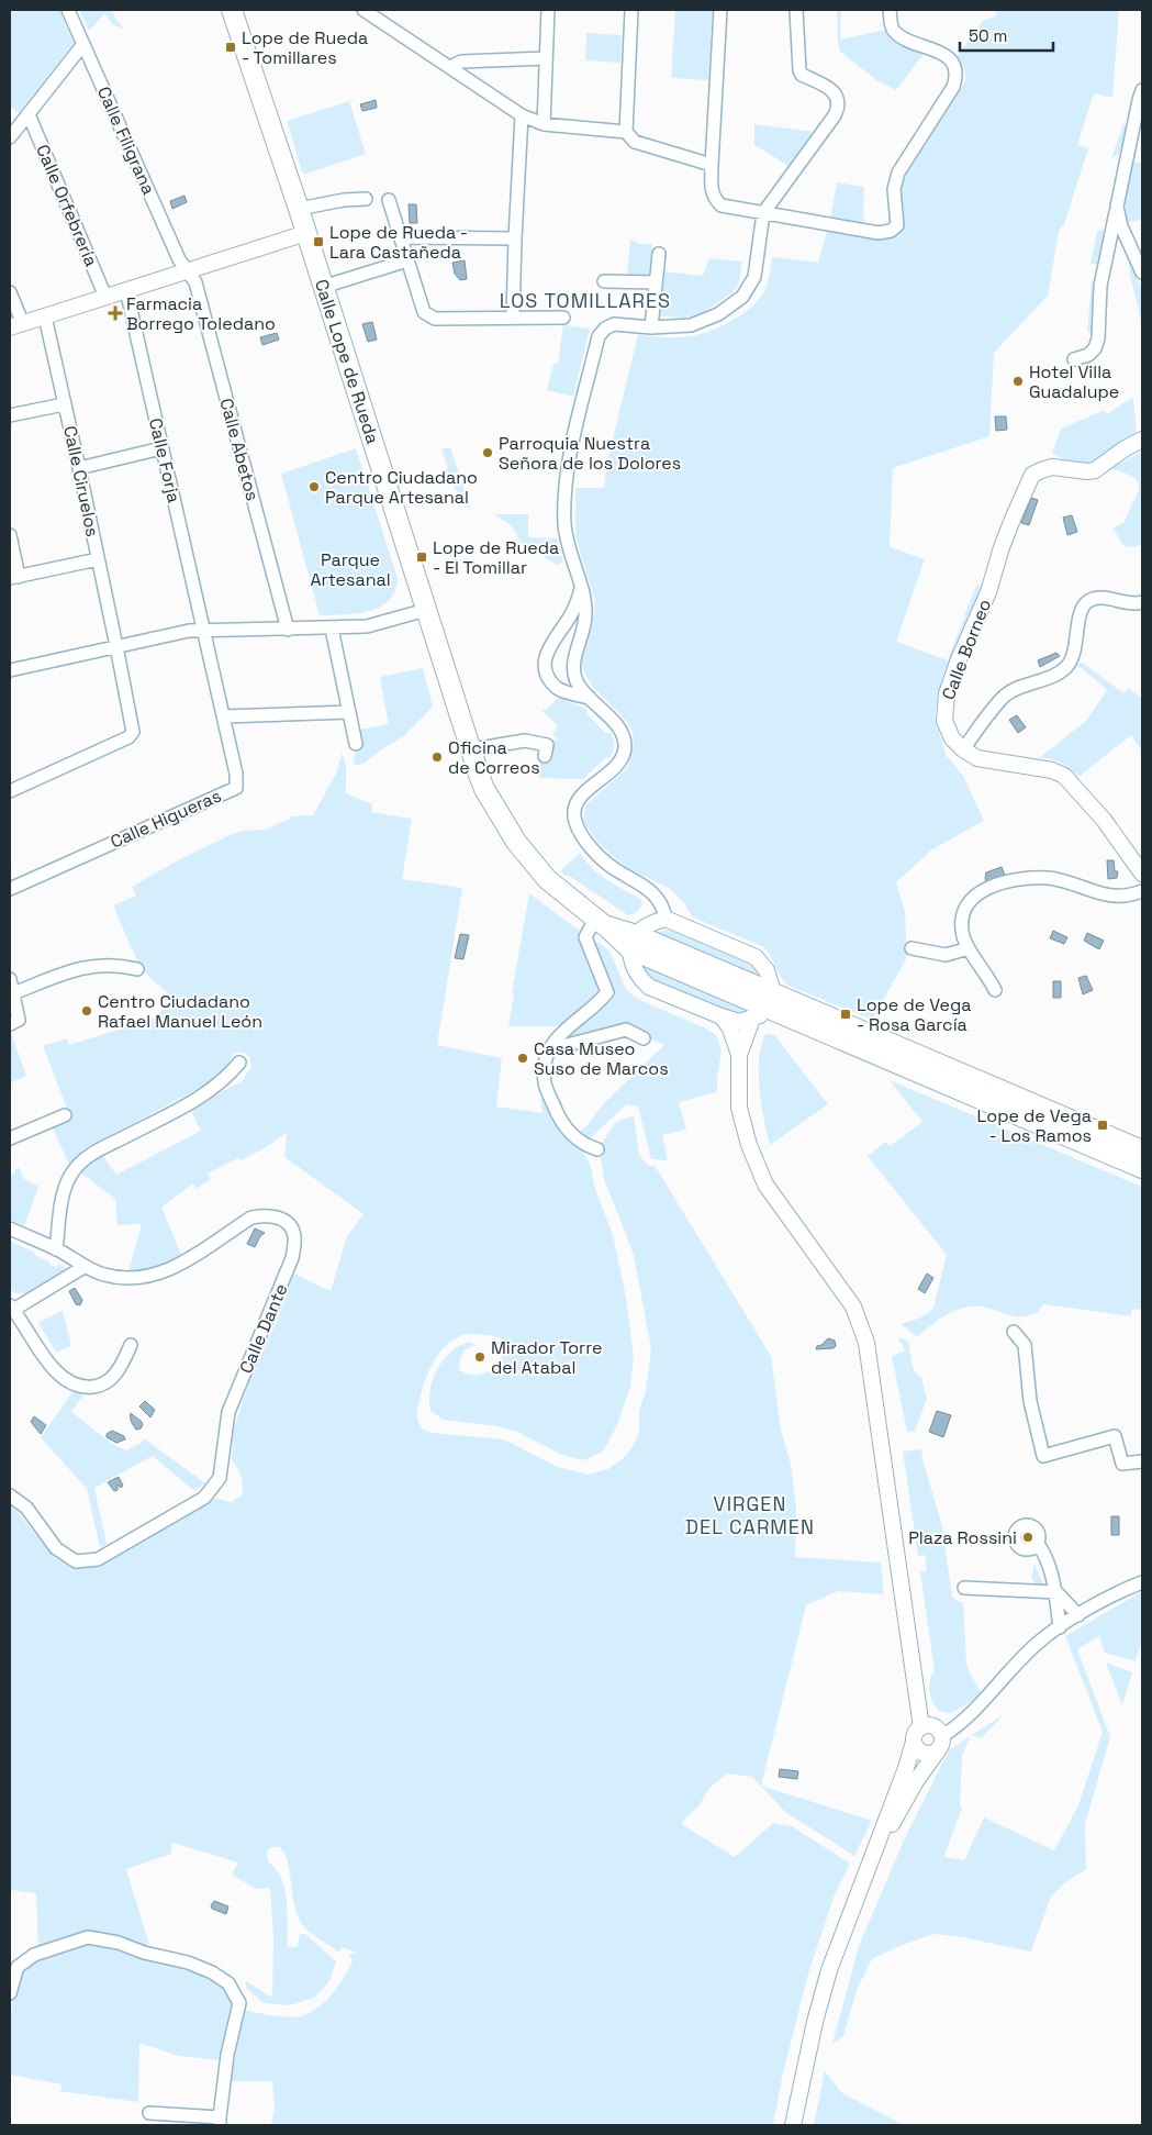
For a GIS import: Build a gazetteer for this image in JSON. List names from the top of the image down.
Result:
{
  "streets": {
    "main road": ["Calle Lope de Rueda"],
    "street": [
      "Calle Filigrana",
      "Calle Orfebrería",
      "Calle Abetos",
      "Calle Forja",
      "Calle Ciruelos",
      "Calle Borneo",
      "Calle Higueras",
      "Calle Dante"
    ]
  },
  "crossings": [
    ["Calle Filigrana", "Calle Abetos"],
    ["Calle Forja", "Calle Higueras"]
  ],
  "districts": ["LOS TOMILLARES", "VIRGEN DEL CARMEN"],
  "parks": ["Parque Artesanal"],
  "places": {
    "transit": [
      "Lope de Rueda - Tomillares",
      "Lope de Rueda - Lara Castañeda",
      "Lope de Rueda - El Tomillar",
      "Lope de Vega - Rosa García",
      "Lope de Vega - Los Ramos"
    ],
    "health": ["Farmacia Borrego Toledano"],
    "other": [
      "Hotel Villa Guadalupe",
      "Parroquia Nuestra Señora de los Dolores",
      "Centro Ciudadano Parque Artesanal",
      "Oficina de Correos",
      "Centro Ciudadano Rafael Manuel León",
      "Casa Museo Suso de Marcos",
      "Mirador Torre del Atabal",
      "Plaza Rossini"
    ]
  },
  "scale_bar": "50 m"
}
